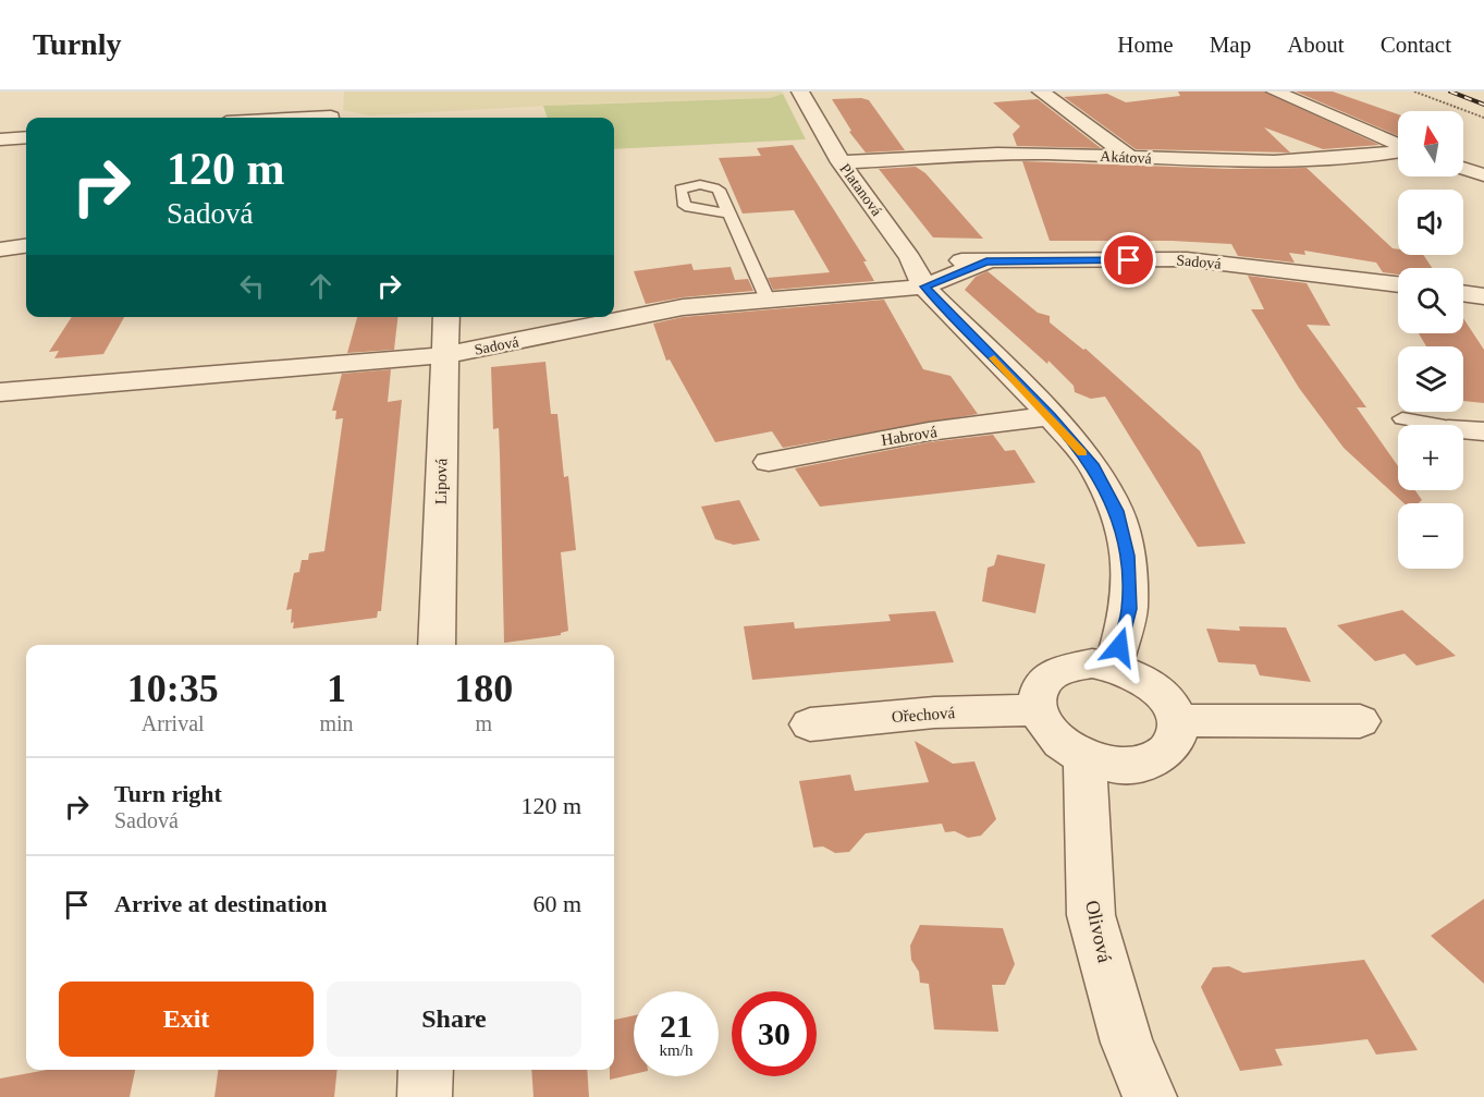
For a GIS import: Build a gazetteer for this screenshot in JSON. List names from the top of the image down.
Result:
{
  "streets": {
    "street": [
      "Akátová",
      "Platanová",
      "Sadová",
      "Habrová",
      "Lipová",
      "Ořechová",
      "Olivová"
    ]
  },
  "crossings": [
    ["Akátová", "Platanová"],
    ["Platanová", "Sadová"],
    ["Sadová", "Lipová"],
    ["Ořechová", "Olivová"]
  ],
  "north": "top",
  "page": {
    "header": "Turnly",
    "nav": [
      "Home",
      "Map",
      "About",
      "Contact"
    ],
    "map_buttons": ["+", "−"],
    "turn": ["120 m", "Sadová"],
    "eta": [
      "10:35",
      "Arrival",
      "1",
      "min",
      "180",
      "m"
    ],
    "list": [
      {
        "name": "Turn right",
        "note": "Sadová",
        "value": "120 m"
      },
      {
        "name": "Arrive at destination",
        "value": "60 m"
      }
    ],
    "buttons": ["Exit", "Share"],
    "speed": "21 km/h",
    "limit": "30"
  }
}
